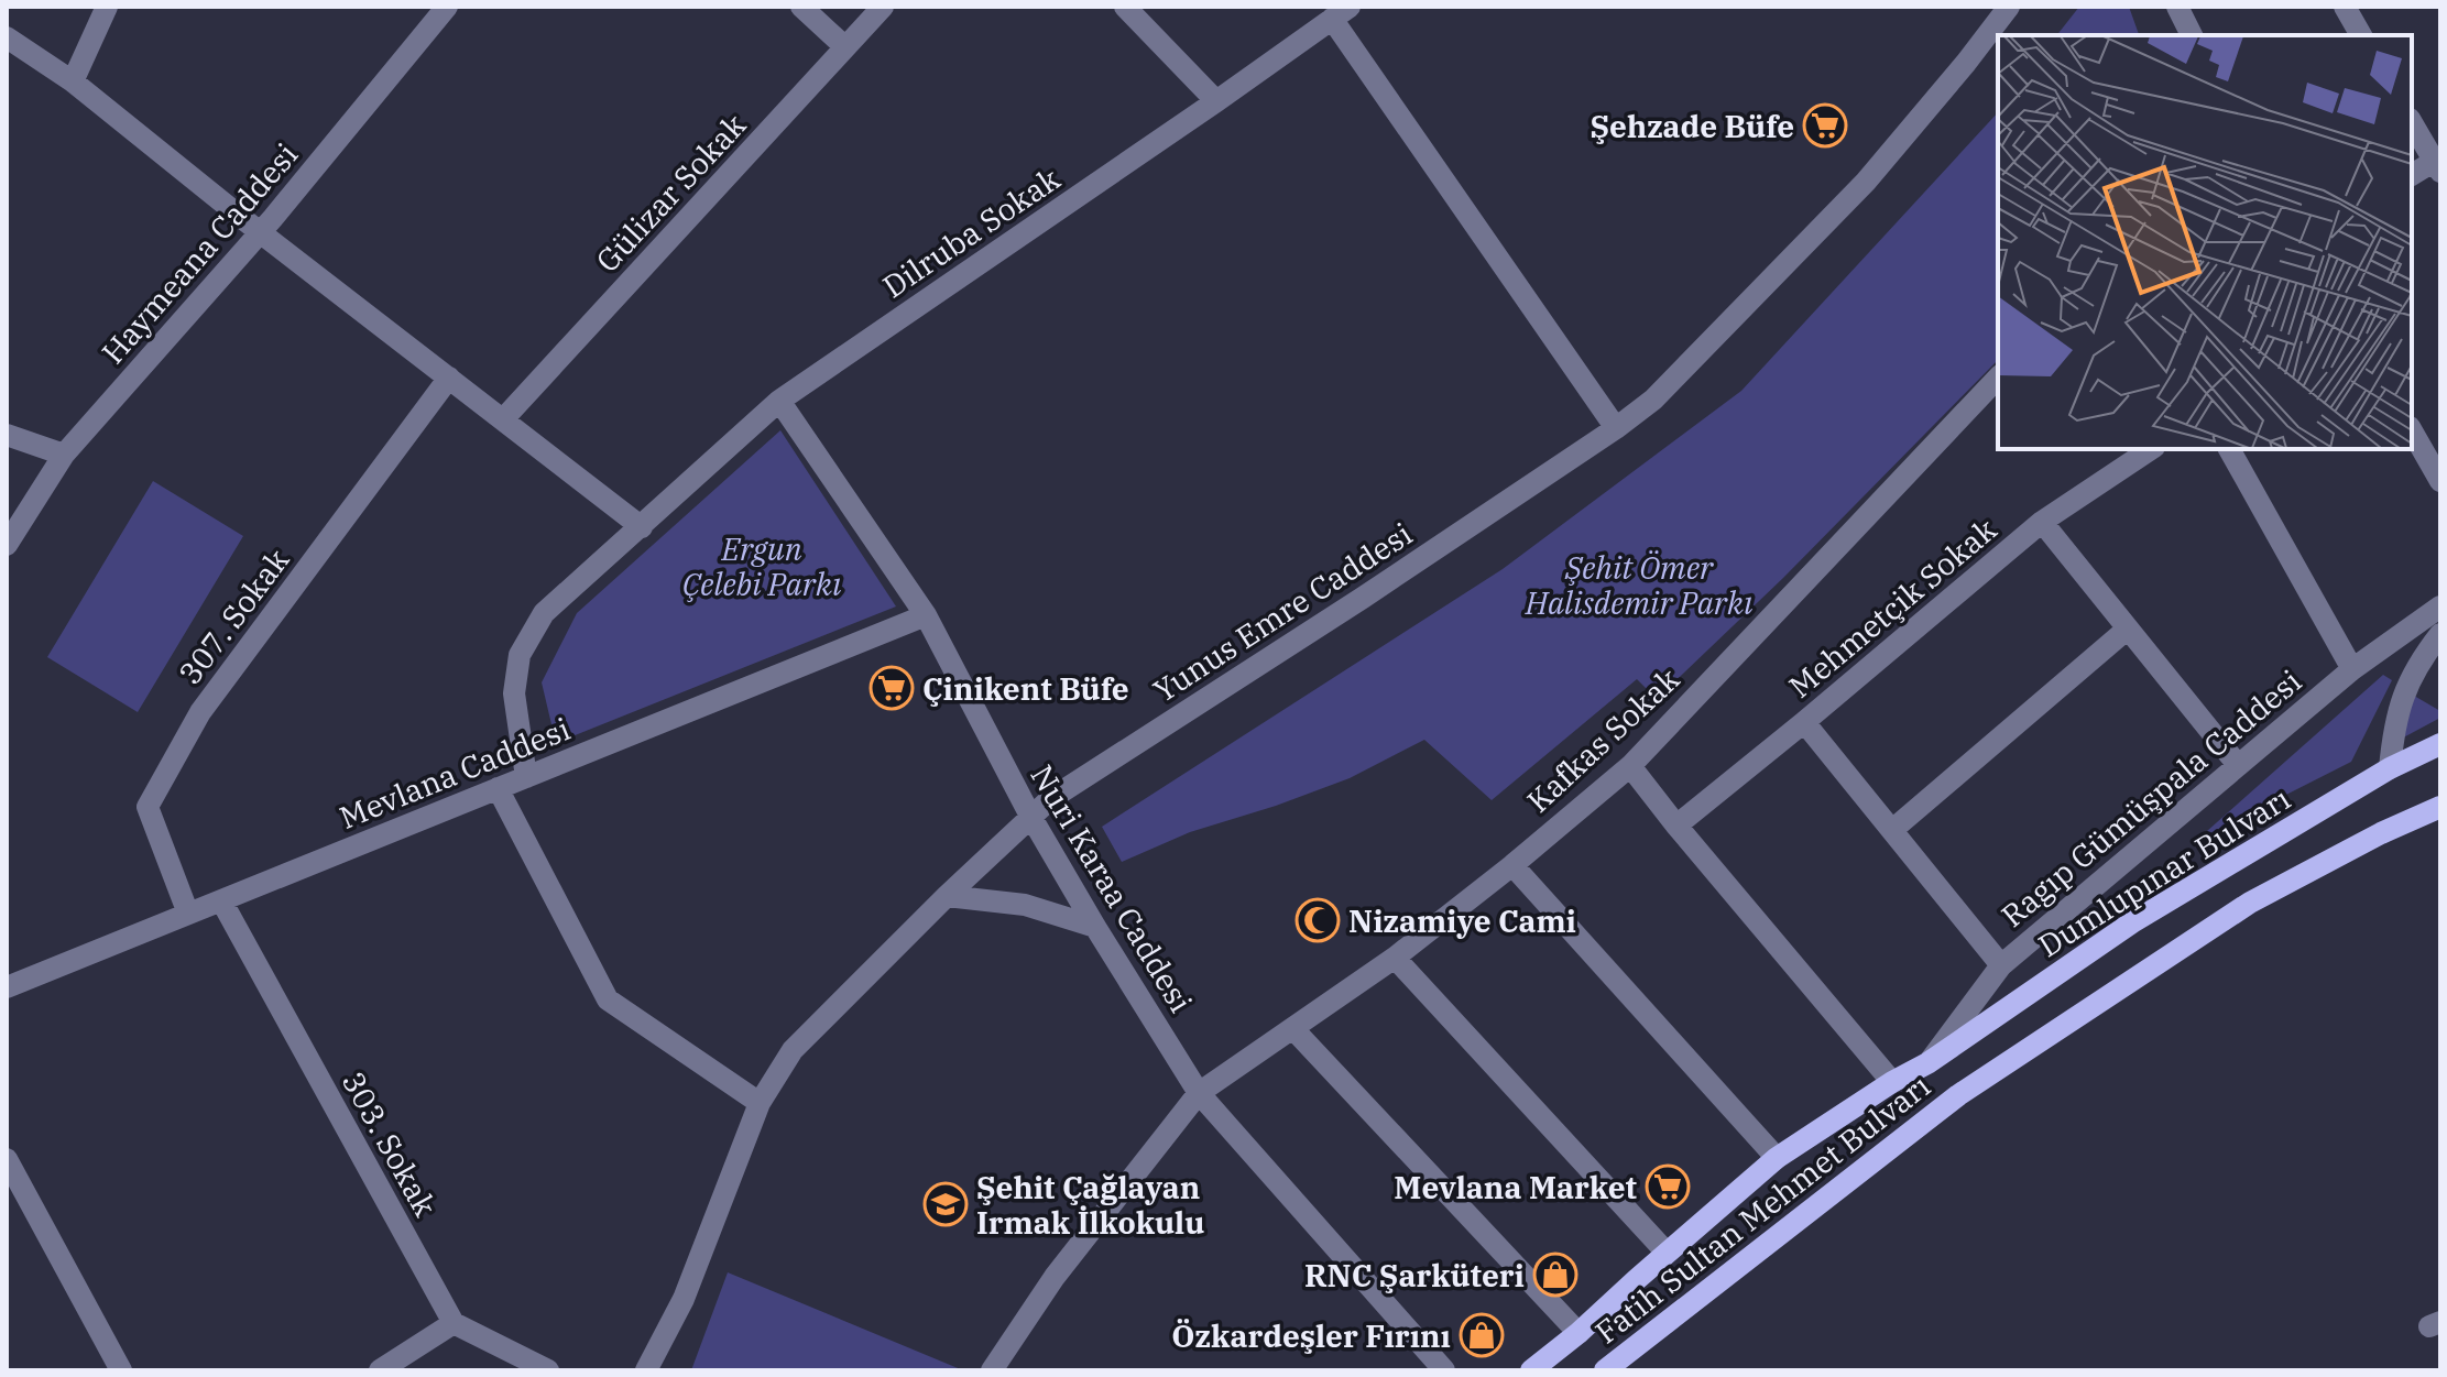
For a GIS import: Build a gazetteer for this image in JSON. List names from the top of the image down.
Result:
{
  "streets": {
    "main road": ["Dumlupınar Bulvarı", "Fatih Sultan Mehmet Bulvarı"],
    "street": [
      "Gülizar Sokak",
      "Dilruba Sokak",
      "Haymeana Caddesi",
      "Mehmetçik Sokak",
      "Yunus Emre Caddesi",
      "307. Sokak",
      "Kafkas Sokak",
      "Mevlana Caddesi",
      "Ragıp Gümüşpala Caddesi",
      "Nuri Karaa Caddesi",
      "303. Sokak"
    ]
  },
  "crossings": [
    ["Dilruba Sokak", "Mevlana Caddesi"],
    ["Dilruba Sokak", "Nuri Karaa Caddesi"],
    ["Yunus Emre Caddesi", "Nuri Karaa Caddesi"],
    ["307. Sokak", "Mevlana Caddesi"],
    ["Kafkas Sokak", "Nuri Karaa Caddesi"],
    ["Mevlana Caddesi", "Nuri Karaa Caddesi"],
    ["Mevlana Caddesi", "303. Sokak"],
    ["Ragıp Gümüşpala Caddesi", "Dumlupınar Bulvarı"],
    ["Ragıp Gümüşpala Caddesi", "Fatih Sultan Mehmet Bulvarı"],
    ["Dumlupınar Bulvarı", "Fatih Sultan Mehmet Bulvarı"]
  ],
  "parks": ["Ergun Çelebi Parkı", "Şehit Ömer Halisdemir Parkı"],
  "places": {
    "supermarket": ["Şehzade Büfe", "Çinikent Büfe", "Mevlana Market"],
    "mosque": ["Nizamiye Cami"],
    "school or university": ["Şehit Çağlayan Irmak İlkokulu"],
    "shop": ["RNC Şarküteri", "Özkardeşler Fırını"]
  }
}
